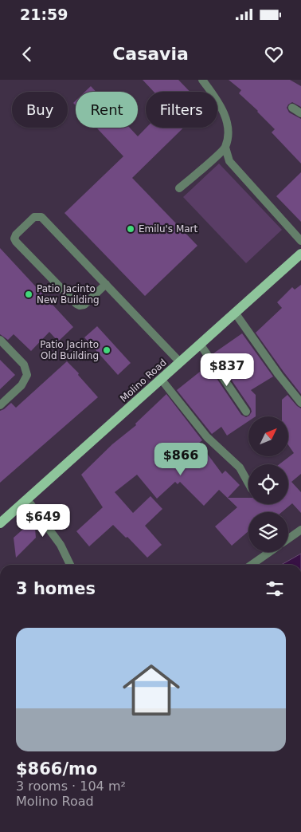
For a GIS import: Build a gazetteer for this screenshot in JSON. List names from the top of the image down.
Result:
{
  "streets": {
    "main road": ["Molino Road"]
  },
  "places": ["Emilu's Mart", "Patio Jacinto New Building", "Patio Jacinto Old Building"],
  "north": "top right",
  "page": {
    "status": "21:59",
    "header": "Casavia",
    "chip": ["Buy", "Rent", "Filters"],
    "price": ["$837", "$866", "$649"],
    "heading": "3 homes",
    "list": [
      {
        "name": "$866/mo",
        "note": "3 rooms · 104 m² · Molino Road"
      }
    ]
  }
}
